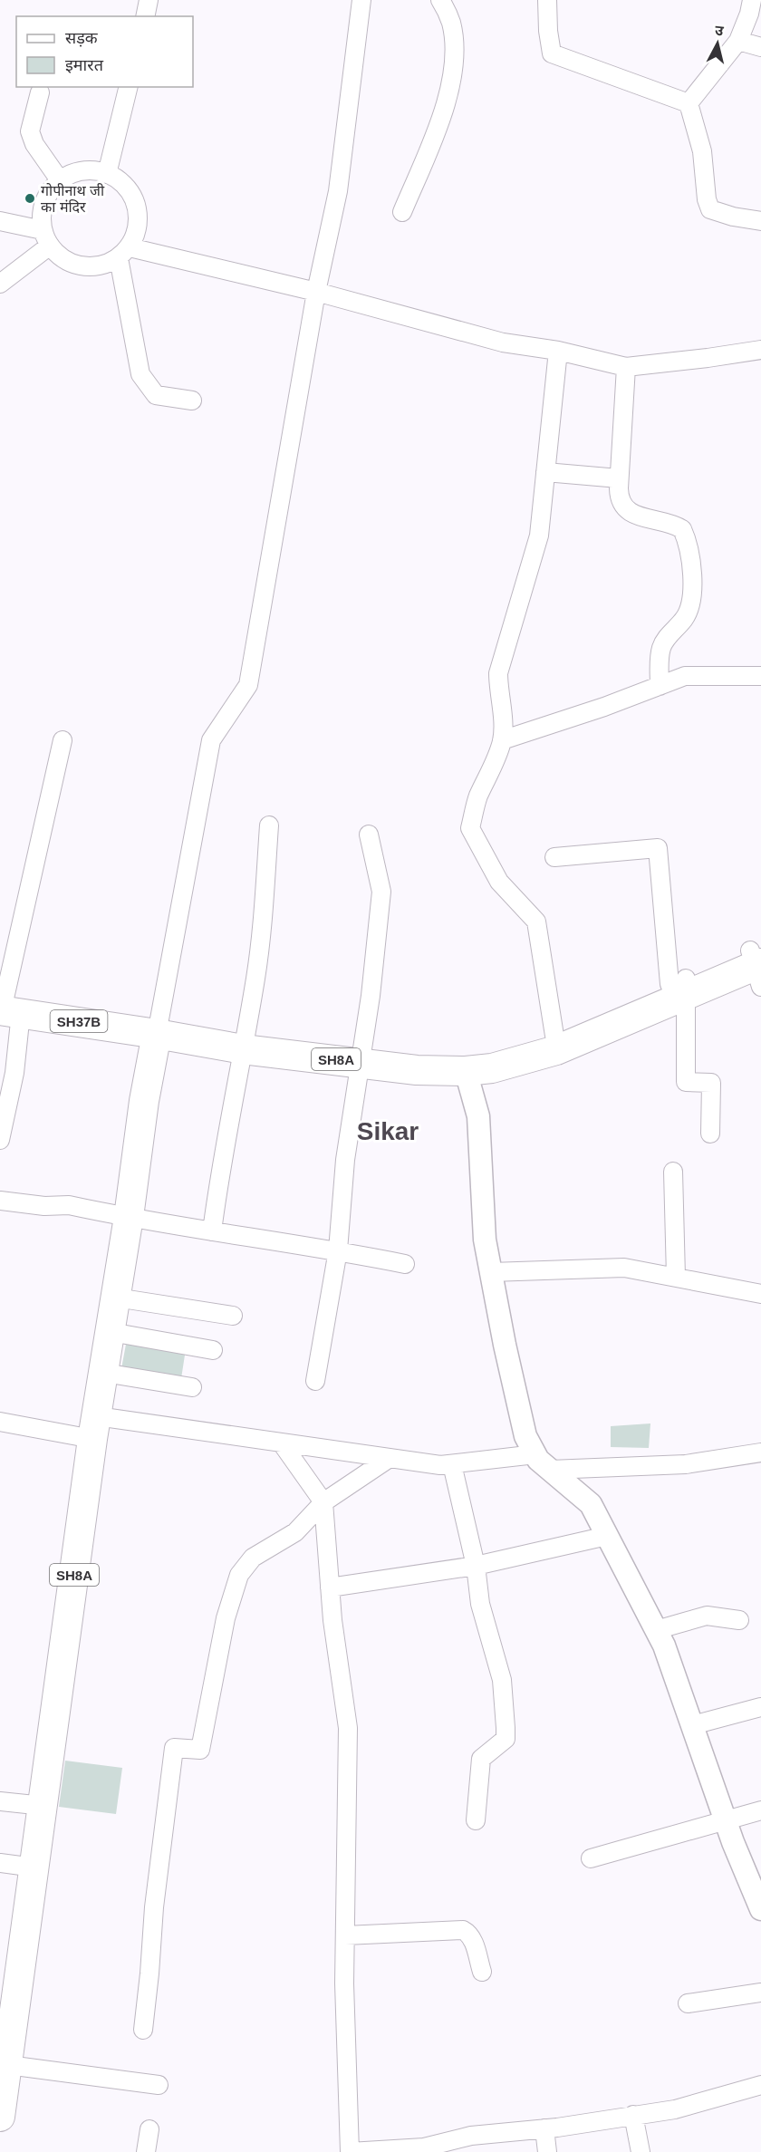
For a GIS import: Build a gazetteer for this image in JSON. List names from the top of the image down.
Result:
{
  "streets": {
    "main road": ["SH37B", "SH8A"]
  },
  "crossings": [
    ["SH37B", "SH8A"]
  ],
  "districts": ["Sikar"],
  "places": ["गोपीनाथ जी का मंदिर"],
  "legend": ["सड़क", "इमारत"],
  "north": "top"
}
